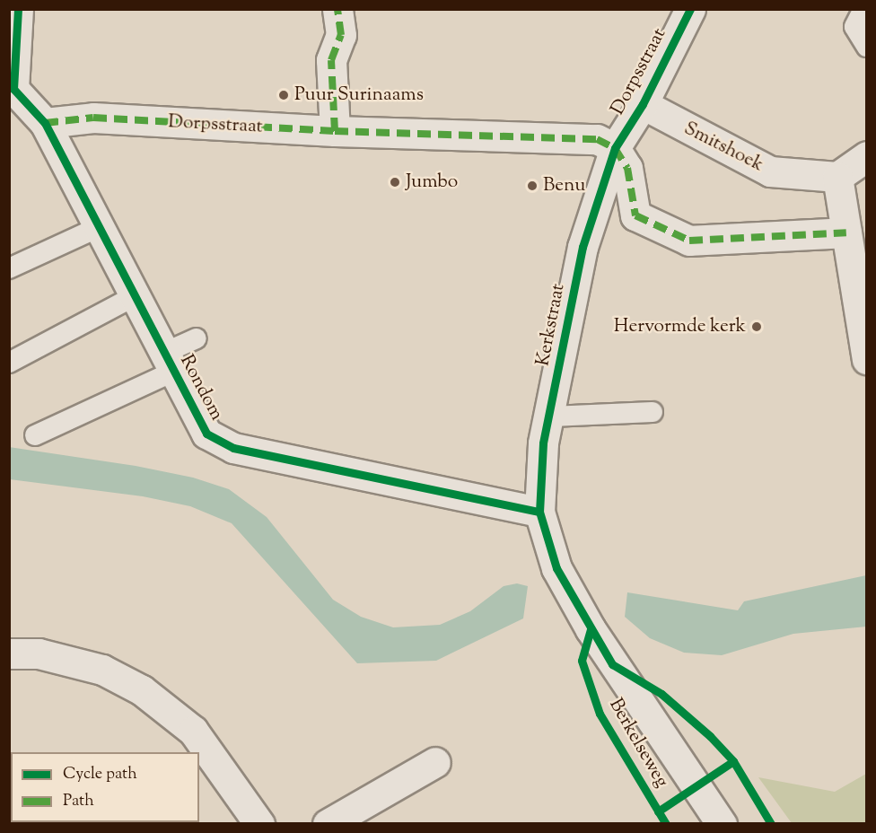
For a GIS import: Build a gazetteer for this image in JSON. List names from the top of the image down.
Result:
{
  "streets": {
    "street": [
      "Dorpsstraat",
      "Smitshoek",
      "Kerkstraat",
      "Rondom",
      "Berkelseweg"
    ]
  },
  "crossings": [
    ["Dorpsstraat", "Smitshoek"],
    ["Dorpsstraat", "Kerkstraat"],
    ["Dorpsstraat", "Rondom"],
    ["Kerkstraat", "Rondom"],
    ["Kerkstraat", "Berkelseweg"],
    ["Rondom", "Berkelseweg"]
  ],
  "places": [
    "Puur Surinaams",
    "Jumbo",
    "Benu",
    "Hervormde kerk"
  ],
  "legend": ["Cycle path", "Path"]
}
